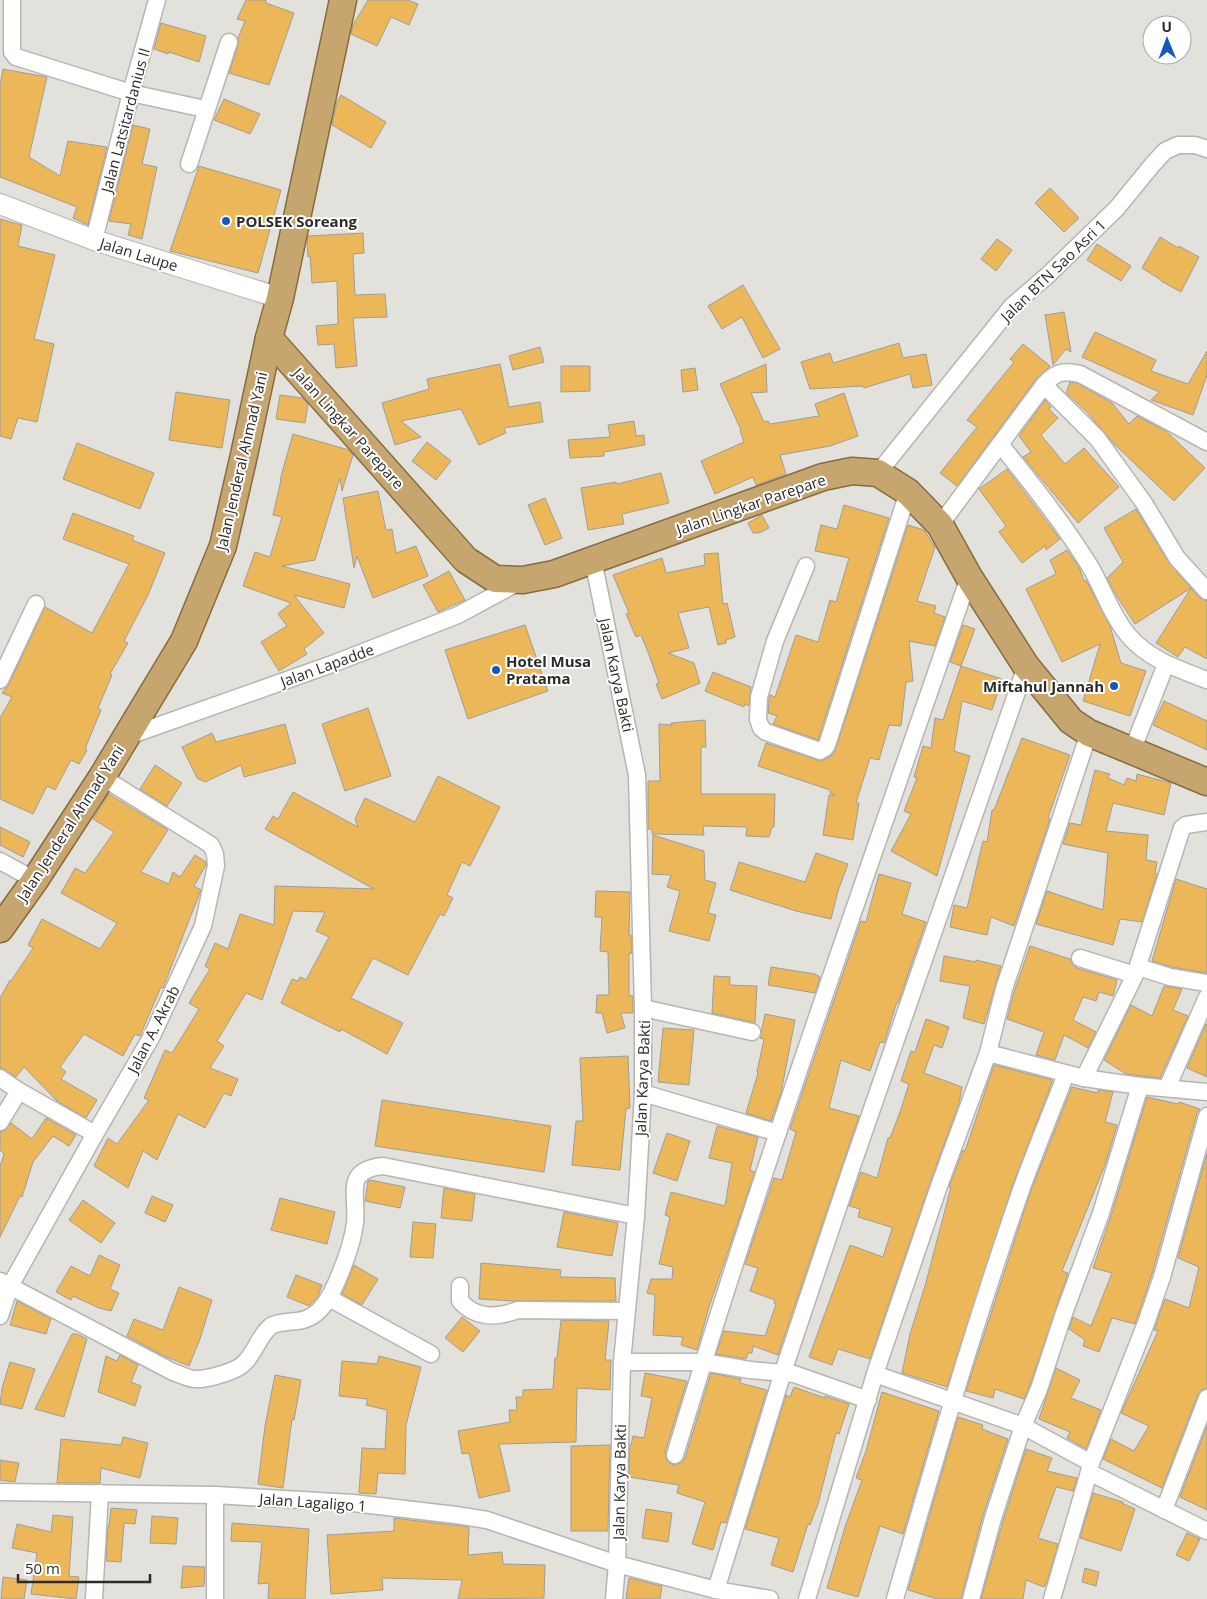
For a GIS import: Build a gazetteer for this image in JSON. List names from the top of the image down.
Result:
{
  "streets": {
    "highway": ["Jalan Lingkar Parepare", "Jalan Jenderal Ahmad Yani"],
    "street": [
      "Jalan Latsitardanius II",
      "Jalan Laupe",
      "Jalan BTN Sao Asri 1",
      "Jalan Lapadde",
      "Jalan Karya Bakti",
      "Jalan A. Akrab",
      "Jalan Lagaligo 1"
    ]
  },
  "crossings": [
    ["Jalan Latsitardanius II", "Jalan Laupe"],
    ["Jalan Laupe", "Jalan Jenderal Ahmad Yani"],
    ["Jalan BTN Sao Asri 1", "Jalan Lingkar Parepare"],
    ["Jalan Lingkar Parepare", "Jalan Jenderal Ahmad Yani"],
    ["Jalan Lingkar Parepare", "Jalan Lapadde"],
    ["Jalan Lingkar Parepare", "Jalan Karya Bakti"],
    ["Jalan Jenderal Ahmad Yani", "Jalan Lapadde"],
    ["Jalan Jenderal Ahmad Yani", "Jalan A. Akrab"],
    ["Jalan Karya Bakti", "Jalan Lagaligo 1"]
  ],
  "places": ["POLSEK Soreang", "Hotel Musa Pratama", "Miftahul Jannah"],
  "scale_bar": "50 m",
  "north": "top"
}
